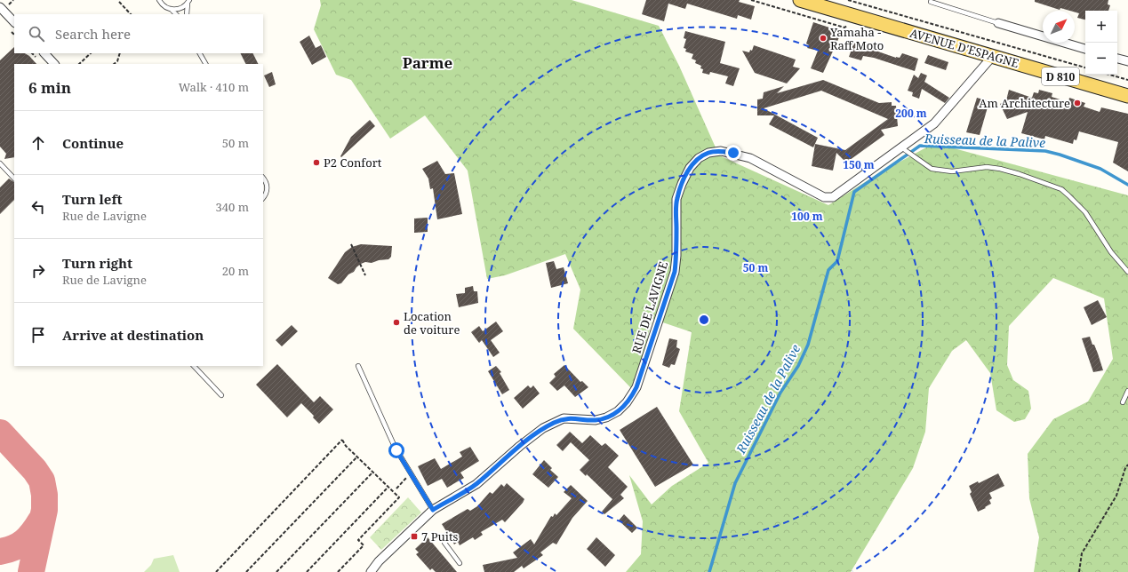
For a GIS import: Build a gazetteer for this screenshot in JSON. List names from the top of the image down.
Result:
{
  "streets": {
    "main road": ["AVENUE D'ESPAGNE", "D 810"],
    "street": ["RUE DE LAVIGNE"]
  },
  "crossings": [
    ["AVENUE D'ESPAGNE", "RUE DE LAVIGNE"]
  ],
  "districts": ["Parme"],
  "water": ["Ruisseau de la Palive"],
  "places": {
    "other": [
      "Yamaha - Raff Moto",
      "Am Architecture",
      "P2 Confort",
      "Location de voiture"
    ],
    "transit": ["7 Puits"]
  },
  "north": "top right",
  "page": {
    "map_buttons": ["+", "−"],
    "search": "Search here",
    "heading": ["6 min", "Walk · 410 m"],
    "list": [
      ["Continue", "50 m"],
      ["Turn left", "Rue de Lavigne", "340 m"],
      ["Turn right", "Rue de Lavigne", "20 m"],
      "Arrive at destination"
    ]
  },
  "rings": [
    "200 m",
    "150 m",
    "100 m",
    "50 m"
  ]
}
